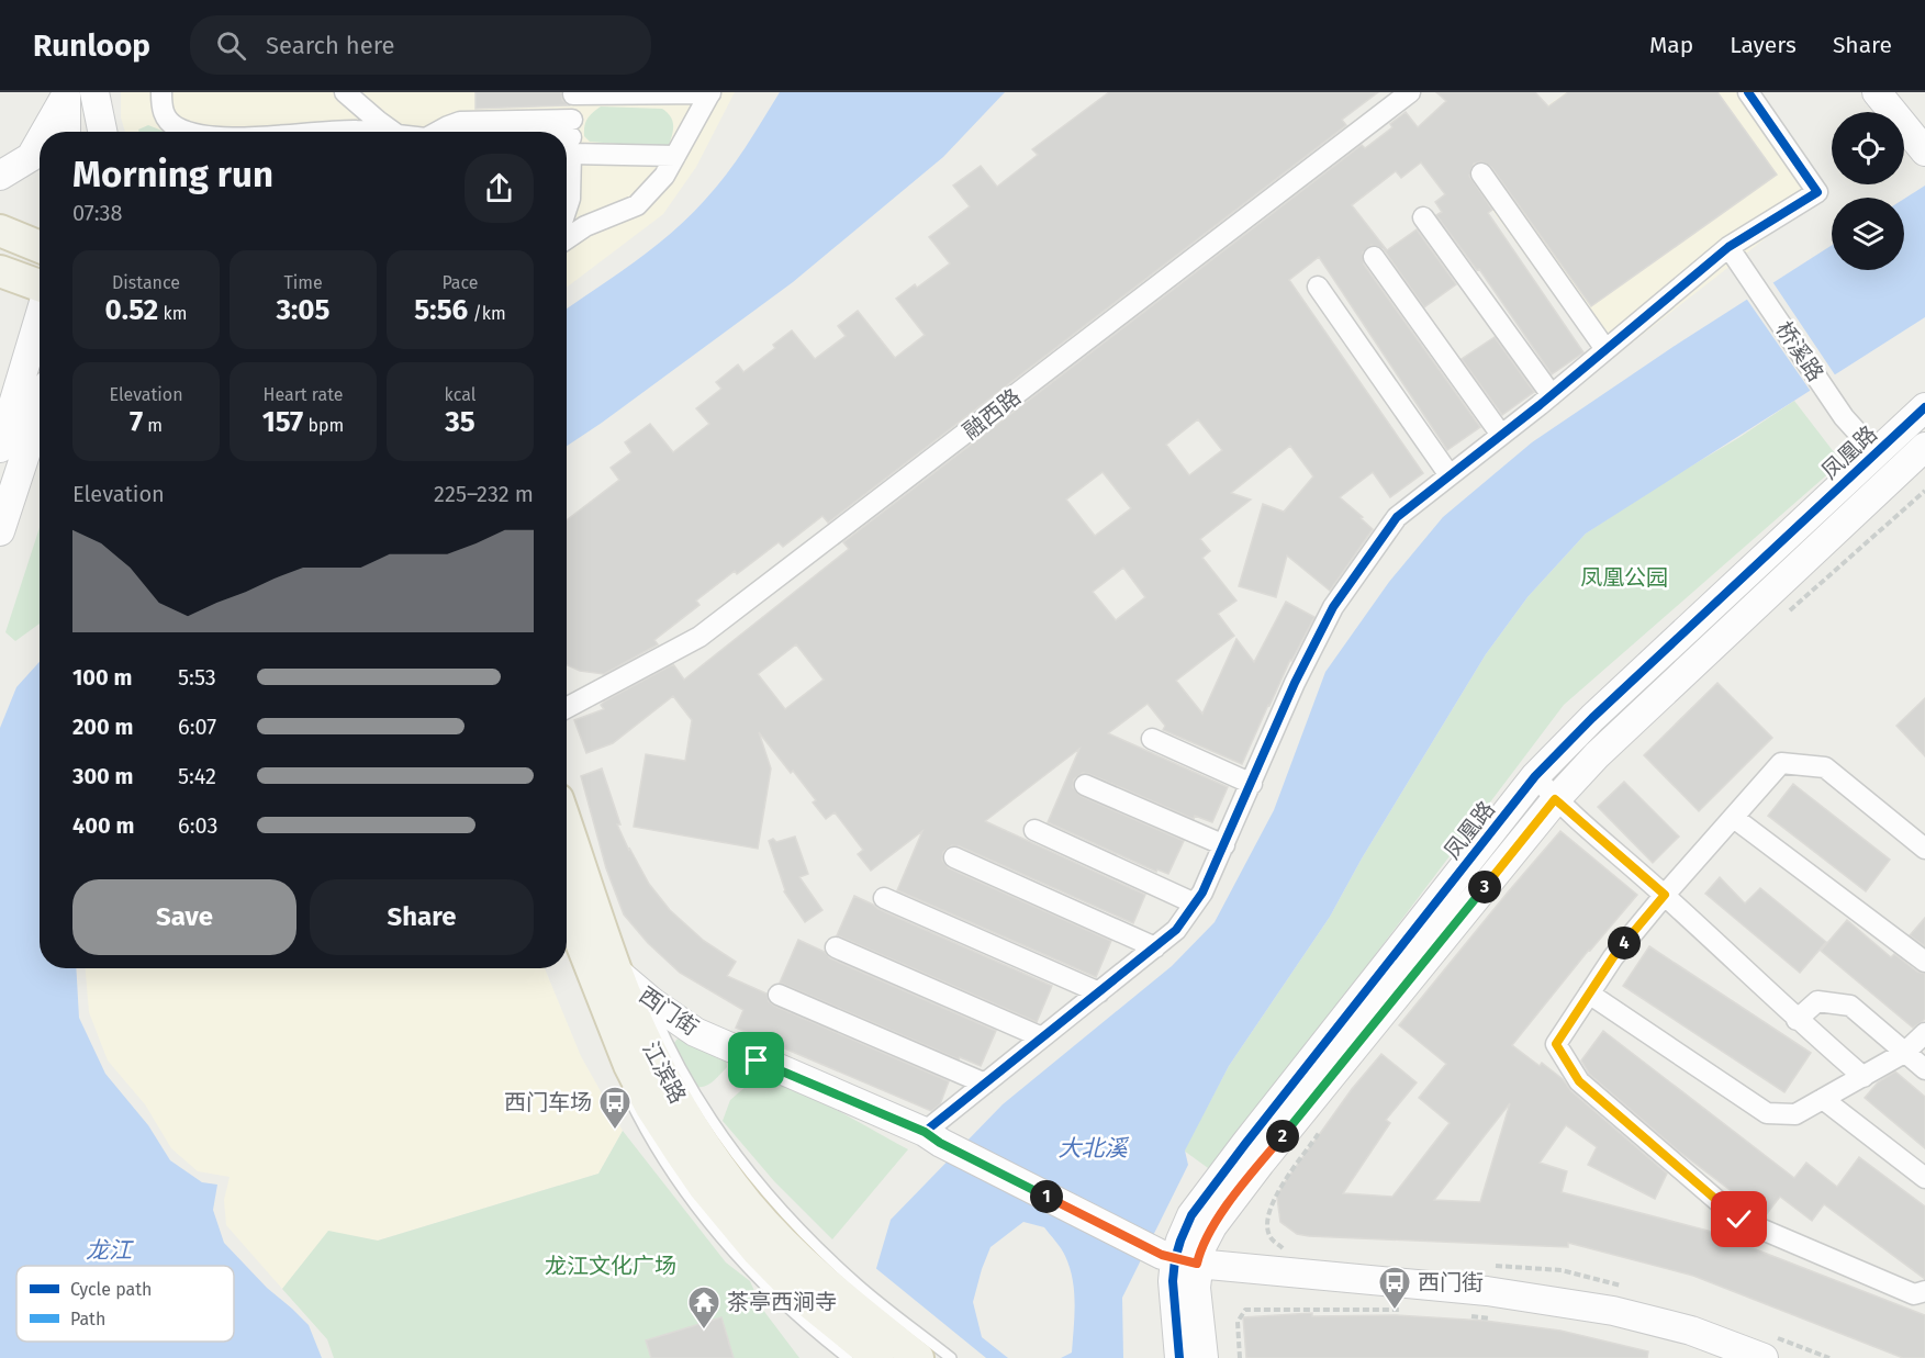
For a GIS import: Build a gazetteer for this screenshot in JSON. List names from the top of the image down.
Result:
{
  "streets": {
    "main road": ["江滨路"],
    "street": [
      "桥溪路",
      "融西路",
      "凤凰路",
      "西门街"
    ]
  },
  "crossings": [
    ["桥溪路", "凤凰路"],
    ["凤凰路", "西门街"],
    ["西门街", "江滨路"]
  ],
  "water": ["大北溪", "龙江"],
  "parks": ["凤凰公园", "龙江文化广场"],
  "places": {
    "bus stop": ["西门车场", "西门街"],
    "temple": ["茶亭西涧寺"]
  },
  "legend": ["Cycle path", "Path"],
  "page": {
    "header": "Runloop",
    "search": "Search here",
    "nav": ["Map", "Layers", "Share"],
    "heading": ["Morning run", "07:38"],
    "stats": [
      ["Distance", "0.52 km"],
      ["Time", "3:05"],
      ["Pace", "5:56 /km"],
      ["Elevation", "7 m"],
      ["Heart rate", "157 bpm"],
      ["kcal", "35"]
    ],
    "chart": ["Elevation", "225–232 m"],
    "list": [
      {
        "name": "100 m",
        "note": "5:53"
      },
      {
        "name": "200 m",
        "note": "6:07"
      },
      {
        "name": "300 m",
        "note": "5:42"
      },
      {
        "name": "400 m",
        "note": "6:03"
      }
    ],
    "buttons": ["Save", "Share"],
    "pins": [
      "3",
      "4",
      "2",
      "1"
    ]
  }
}
